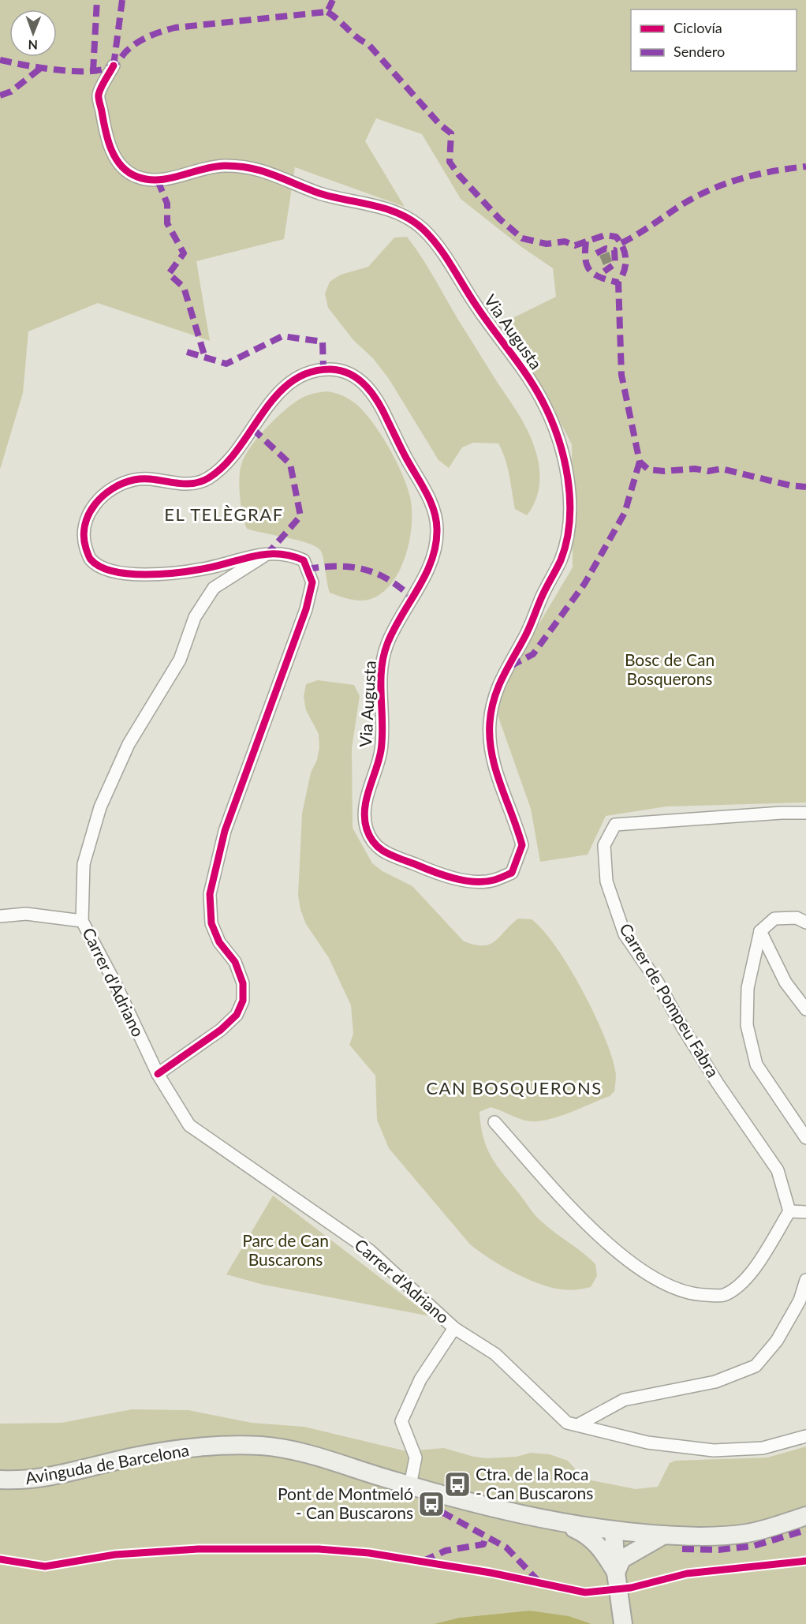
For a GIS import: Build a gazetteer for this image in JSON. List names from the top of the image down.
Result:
{
  "streets": {
    "street": [
      "Via Augusta",
      "Carrer d'Adriano",
      "Carrer de Pompeu Fabra",
      "Avinguda de Barcelona"
    ]
  },
  "crossings": [
    ["Via Augusta", "Carrer d'Adriano"]
  ],
  "districts": ["EL TELÈGRAF", "CAN BOSQUERONS"],
  "parks": ["Bosc de Can Bosquerons", "Parc de Can Buscarons"],
  "places": {
    "bus stop": ["Ctra. de la Roca - Can Buscarons", "Pont de Montmeló - Can Buscarons"]
  },
  "legend": ["Ciclovía", "Sendero"],
  "north": "bottom"
}
